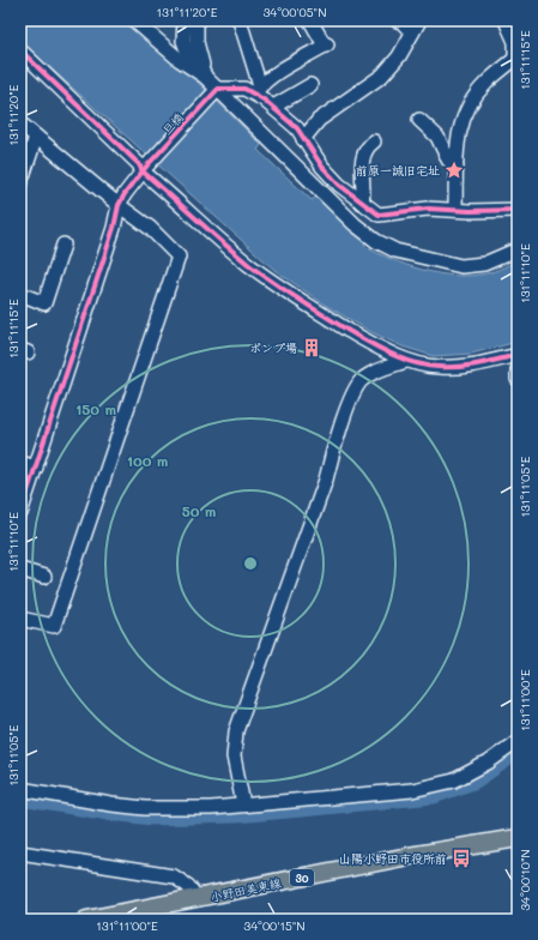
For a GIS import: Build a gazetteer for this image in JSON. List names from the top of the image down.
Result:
{
  "streets": {
    "main road": ["30", "小野田美東線"],
    "street": ["旦橋"]
  },
  "places": {
    "place": ["前原一誠旧宅址"],
    "building": ["ポンプ場"],
    "bus stop": ["山陽小野田市役所前"]
  },
  "coordinates": [
    "131°11'20\"E",
    "34°00'05\"N",
    "131°11'15\"E",
    "131°11'10\"E",
    "131°11'05\"E",
    "131°11'00\"E",
    "34°00'10\"N",
    "34°00'15\"N"
  ],
  "rings": ["150 m", "100 m", "50 m"]
}
